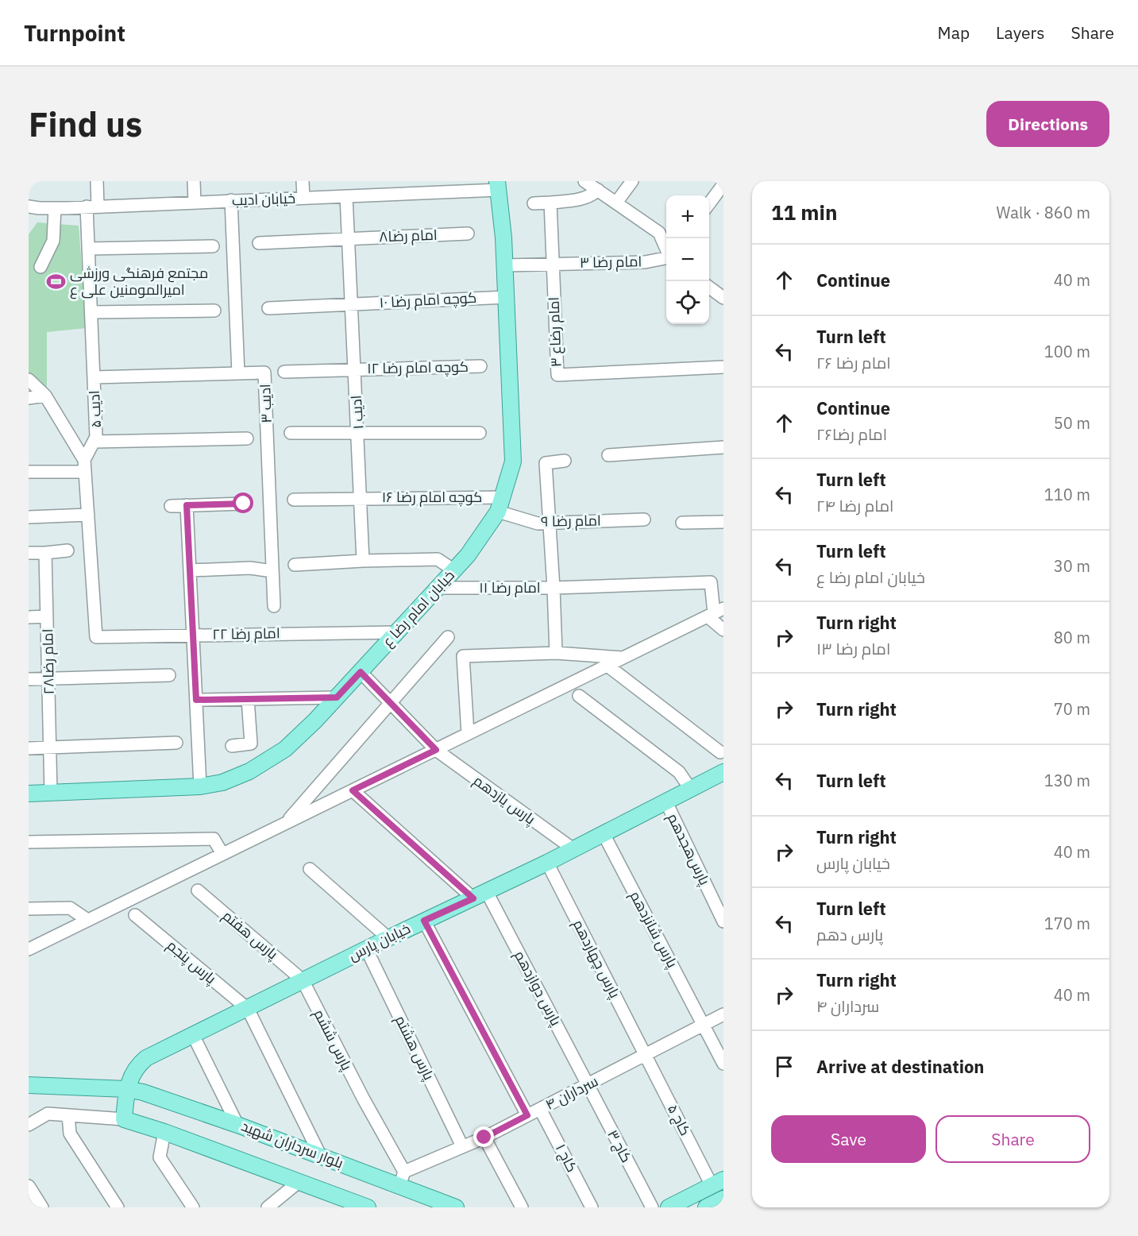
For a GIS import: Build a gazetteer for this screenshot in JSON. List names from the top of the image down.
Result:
{
  "streets": {
    "main road": ["خیابان امام رضا ع", "خیابان پارس", "بلوار سرداران شهید"],
    "street": [
      "خیابان ادیب",
      "امام رضا۸",
      "امام رضا ۳",
      "کوچه امام رضا ۱۰",
      "امام رضا‌ع ۳",
      "کوچه امام رضا ۱۲",
      "ادیب ۳",
      "ادیب ۵",
      "ادیب ۱",
      "کوچه امام رضا ۱۶",
      "امام رضا ۹",
      "امام رضا ۱۱",
      "امام رضا ۲۲",
      "امام رضا۲۸",
      "پارس‌‌ یازدهم",
      "پارس‌‌هجدهم",
      "پارس‌‌ شانزدهم",
      "پارس‌‌ هفتم",
      "پارس‌‌ چهاردهم",
      "پارس‌‌ پنجم",
      "پارس‌‌ دوازدهم",
      "پارس‌‌ ششم",
      "پارس‌‌ هشتم",
      "سرداران ۴",
      "کاج ۵",
      "کاج ۳",
      "کاج ۱"
    ]
  },
  "crossings": [
    ["خیابان ادیب", "ادیب ۳"],
    ["خیابان ادیب", "ادیب ۵"],
    ["خیابان ادیب", "ادیب ۱"],
    ["خیابان ادیب", "خیابان امام رضا ع"],
    ["امام رضا۸", "ادیب ۱"],
    ["امام رضا ۳", "امام رضا‌ع ۳"],
    ["امام رضا ۳", "خیابان امام رضا ع"],
    ["کوچه امام رضا ۱۰", "ادیب ۱"],
    ["کوچه امام رضا ۱۰", "خیابان امام رضا ع"],
    ["کوچه امام رضا ۱۲", "ادیب ۱"],
    ["ادیب ۱", "کوچه امام رضا ۱۶"],
    ["کوچه امام رضا ۱۶", "امام رضا ۹"],
    ["کوچه امام رضا ۱۶", "خیابان امام رضا ع"],
    ["امام رضا ۹", "خیابان امام رضا ع"],
    ["امام رضا ۱۱", "خیابان امام رضا ع"],
    ["خیابان امام رضا ع", "امام رضا ۲۲"],
    ["خیابان امام رضا ع", "امام رضا۲۸"],
    ["خیابان امام رضا ع", "پارس‌‌ یازدهم"],
    ["پارس‌‌ یازدهم", "خیابان پارس"],
    ["پارس‌‌هجدهم", "خیابان پارس"],
    ["پارس‌‌ شانزدهم", "خیابان پارس"],
    ["پارس‌‌ شانزدهم", "سرداران ۴"],
    ["پارس‌‌ هفتم", "خیابان پارس"],
    ["پارس‌‌ هفتم", "پارس‌‌ ششم"],
    ["خیابان پارس", "پارس‌‌ چهاردهم"],
    ["خیابان پارس", "پارس‌‌ پنجم"],
    ["خیابان پارس", "پارس‌‌ دوازدهم"],
    ["خیابان پارس", "پارس‌‌ ششم"],
    ["خیابان پارس", "پارس‌‌ هشتم"],
    ["خیابان پارس", "بلوار سرداران شهید"],
    ["پارس‌‌ چهاردهم", "سرداران ۴"],
    ["پارس‌‌ چهاردهم", "کاج ۵"],
    ["پارس‌‌ دوازدهم", "سرداران ۴"],
    ["پارس‌‌ دوازدهم", "کاج ۳"],
    ["پارس‌‌ ششم", "سرداران ۴"],
    ["پارس‌‌ ششم", "بلوار سرداران شهید"],
    ["پارس‌‌ هشتم", "سرداران ۴"],
    ["سرداران ۴", "کاج ۵"],
    ["سرداران ۴", "بلوار سرداران شهید"],
    ["سرداران ۴", "کاج ۳"],
    ["سرداران ۴", "کاج ۱"]
  ],
  "places": {
    "sports": ["مجتمع فرهنگی ورزشی امیرالمومنین علی ‌ع"]
  },
  "page": {
    "header": "Turnpoint",
    "nav": ["Map", "Layers", "Share"],
    "buttons": [
      "Directions",
      ["Save", "Share"]
    ],
    "title": "Find us",
    "heading": ["11 min", "Walk · 860 m"],
    "map_buttons": ["+", "−"],
    "list": [
      ["Continue", "40 m"],
      ["Turn left", "امام رضا ۲۶", "100 m"],
      ["Continue", "امام رضا۲۶", "50 m"],
      ["Turn left", "امام رضا ۲۴", "110 m"],
      ["Turn left", "خیابان امام رضا ع", "30 m"],
      ["Turn right", "امام رضا ۱۳", "80 m"],
      ["Turn right", "70 m"],
      ["Turn left", "130 m"],
      ["Turn right", "خیابان پارس", "40 m"],
      ["Turn left", "پارس‌‌ دهم", "170 m"],
      ["Turn right", "سرداران ۴", "40 m"],
      "Arrive at destination"
    ]
  }
}
